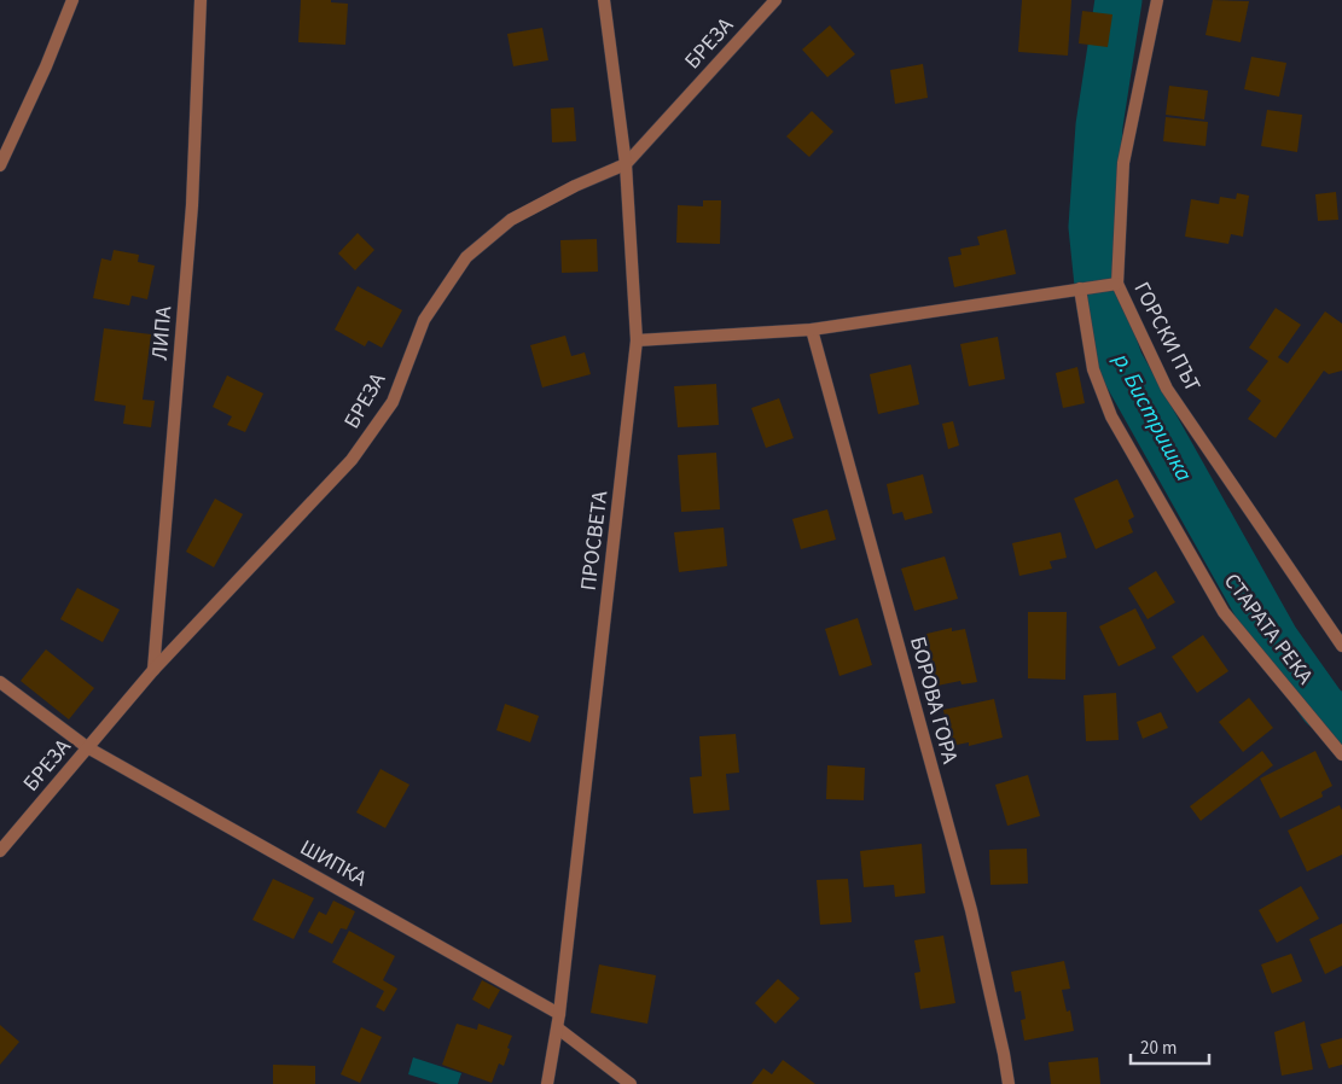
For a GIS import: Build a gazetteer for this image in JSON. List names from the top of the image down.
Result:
{
  "streets": {
    "street": [
      "БРЕЗА",
      "ЛИПА",
      "ГОРСКИ ПЪТ",
      "ПРОСВЕТА",
      "СТАРАТА РЕКА",
      "БОРОВА ГОРА",
      "ШИПКА"
    ]
  },
  "crossings": [
    ["БРЕЗА", "ЛИПА"],
    ["БРЕЗА", "ПРОСВЕТА"],
    ["БРЕЗА", "ШИПКА"],
    ["ПРОСВЕТА", "ШИПКА"]
  ],
  "water": ["р. Бистришка"],
  "scale_bar": "20 m"
}
